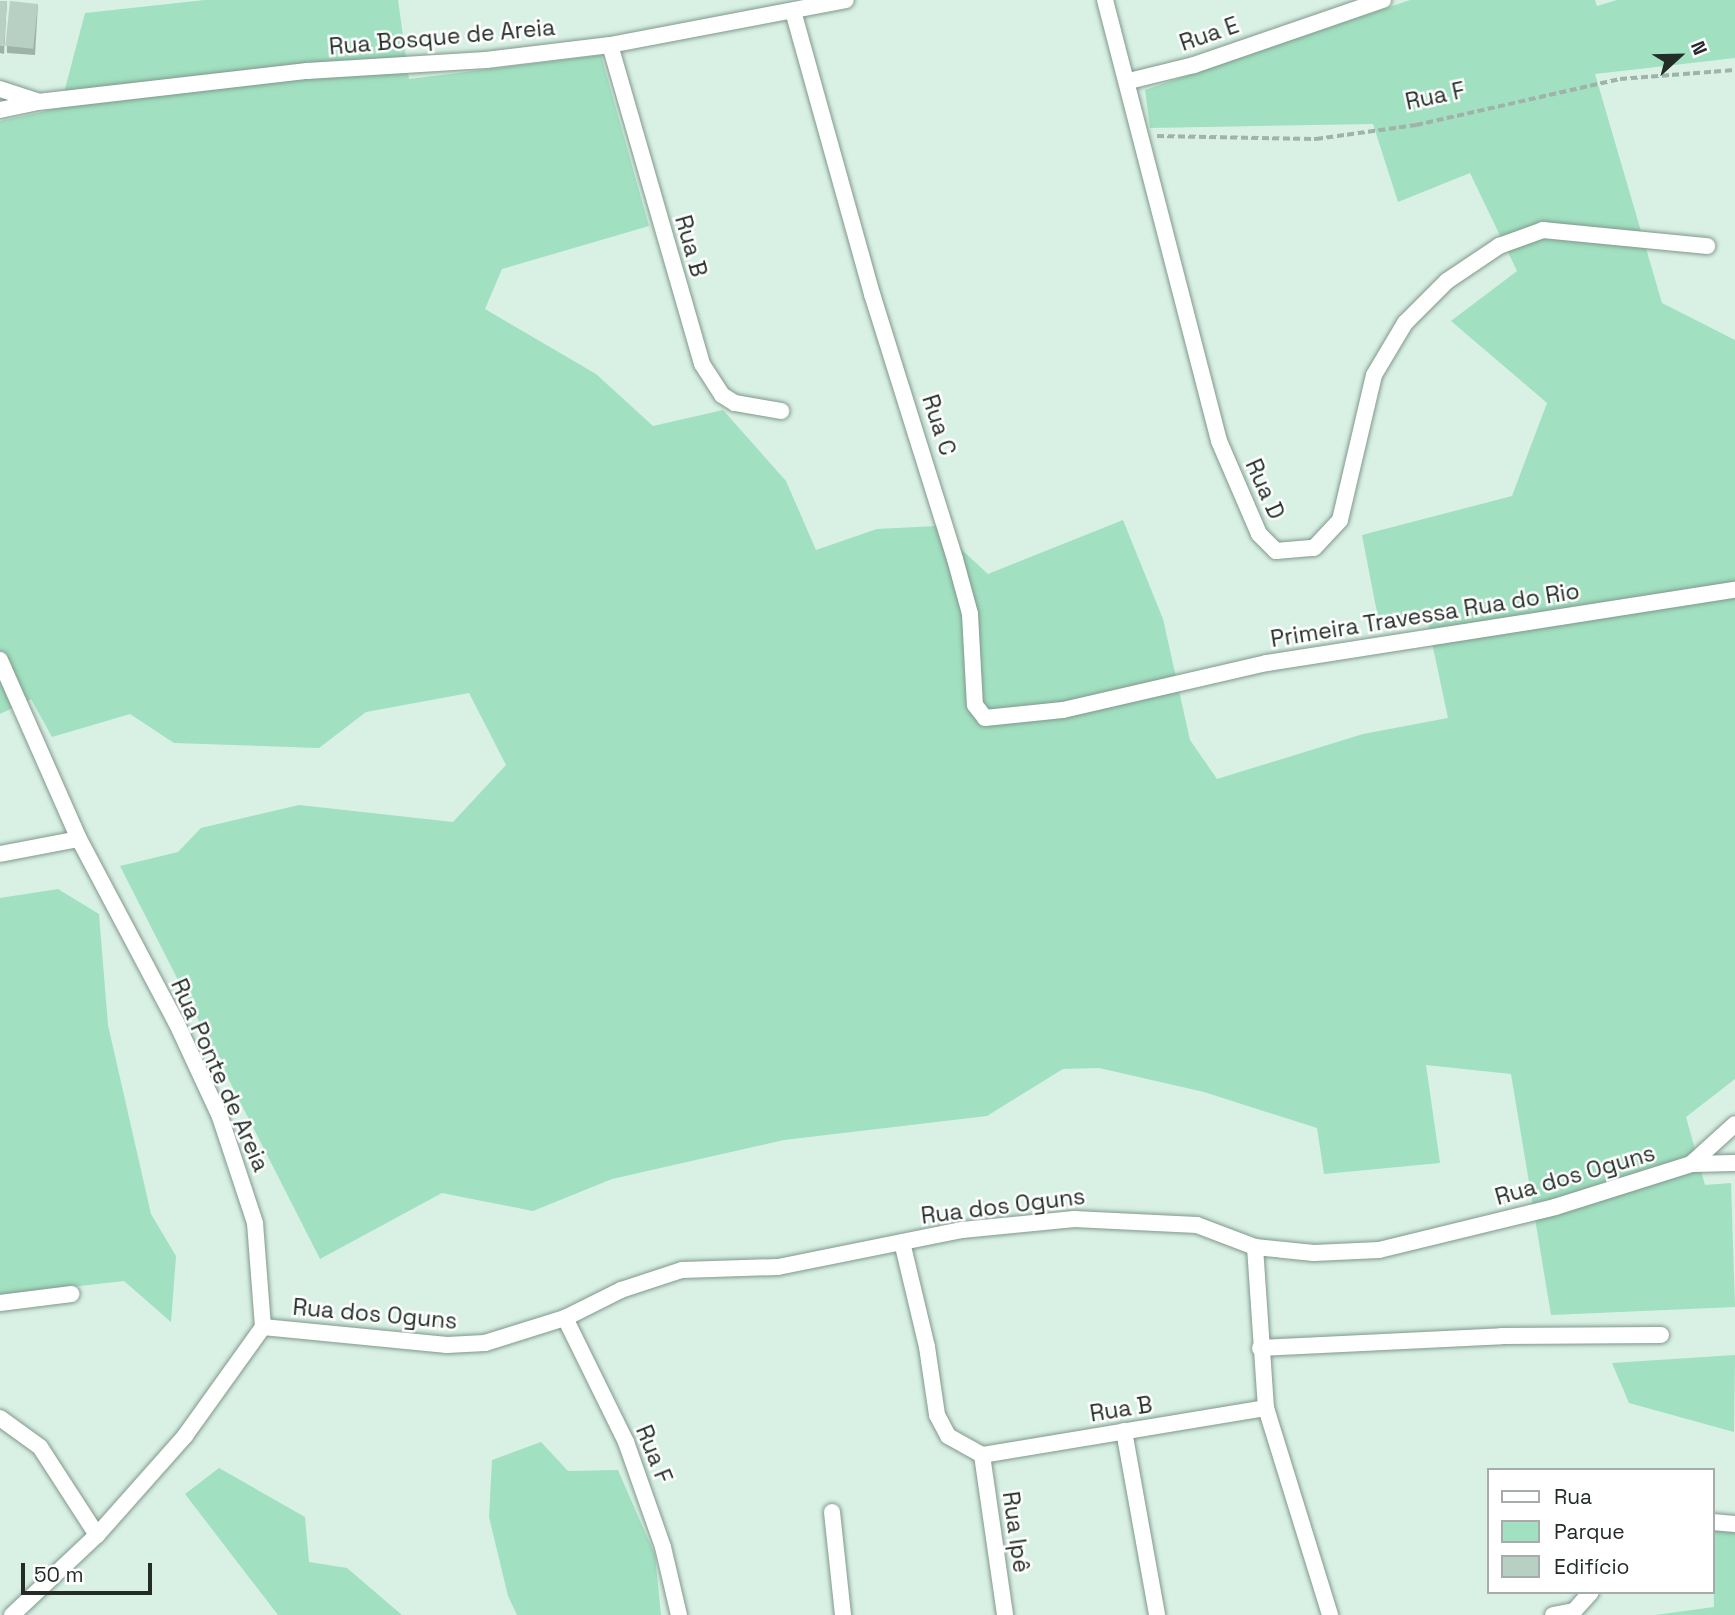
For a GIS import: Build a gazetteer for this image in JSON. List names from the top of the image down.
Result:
{
  "streets": {
    "street": [
      "Rua E",
      "Rua Bosque de Areia",
      "Rua F",
      "Rua B",
      "Rua C",
      "Rua D",
      "Primeira Travessa Rua do Rio",
      "Rua Ponte de Areia",
      "Rua dos Oguns",
      "Rua Ipê"
    ]
  },
  "crossings": [
    ["Rua E", "Rua D"],
    ["Rua Bosque de Areia", "Rua B"],
    ["Rua Bosque de Areia", "Rua C"],
    ["Rua F", "Rua D"],
    ["Rua F", "Rua dos Oguns"],
    ["Rua B", "Rua Ipê"],
    ["Rua C", "Primeira Travessa Rua do Rio"],
    ["Rua Ponte de Areia", "Rua dos Oguns"]
  ],
  "legend": ["Rua", "Parque", "Edifício"],
  "scale_bar": "50 m",
  "north": "right"
}
